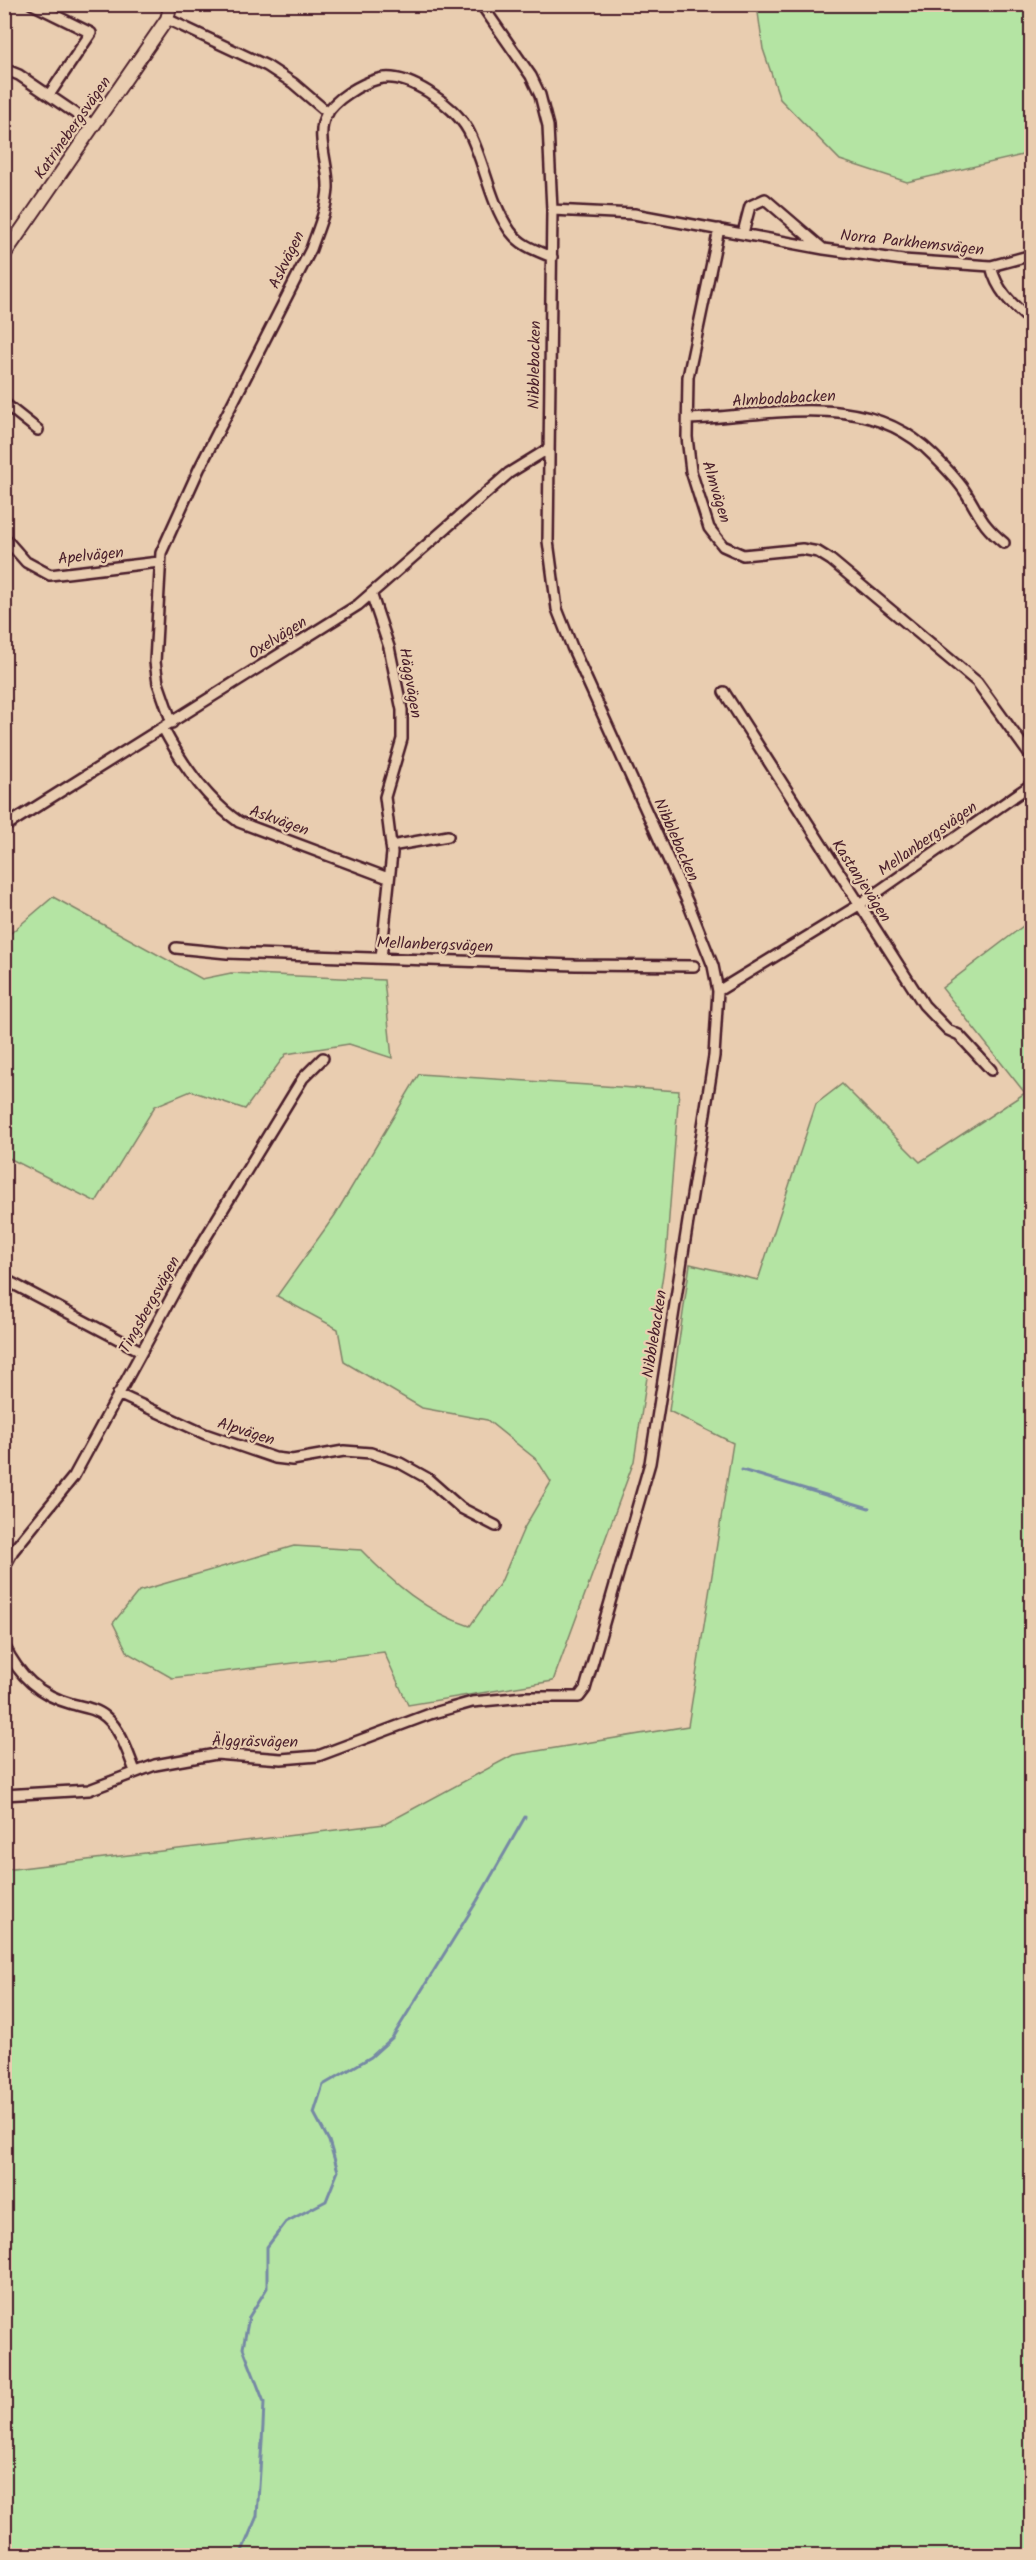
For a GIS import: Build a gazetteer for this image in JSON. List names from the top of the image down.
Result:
{
  "streets": {
    "street": [
      "Katrinebergsvägen",
      "Norra Parkhemsvägen",
      "Askvägen",
      "Nibblebacken",
      "Almbodabacken",
      "Almvägen",
      "Apelvägen",
      "Oxelvägen",
      "Häggvägen",
      "Mellanbergsvägen",
      "Kastanjevägen",
      "Tingsbergsvägen",
      "Alpvägen",
      "Älggräsvägen"
    ]
  },
  "crossings": [
    ["Norra Parkhemsvägen", "Nibblebacken"],
    ["Norra Parkhemsvägen", "Almvägen"],
    ["Askvägen", "Apelvägen"],
    ["Askvägen", "Oxelvägen"],
    ["Askvägen", "Häggvägen"],
    ["Nibblebacken", "Oxelvägen"],
    ["Nibblebacken", "Mellanbergsvägen"],
    ["Nibblebacken", "Älggräsvägen"],
    ["Almbodabacken", "Almvägen"],
    ["Oxelvägen", "Häggvägen"],
    ["Häggvägen", "Mellanbergsvägen"],
    ["Mellanbergsvägen", "Kastanjevägen"],
    ["Tingsbergsvägen", "Alpvägen"]
  ]
}
